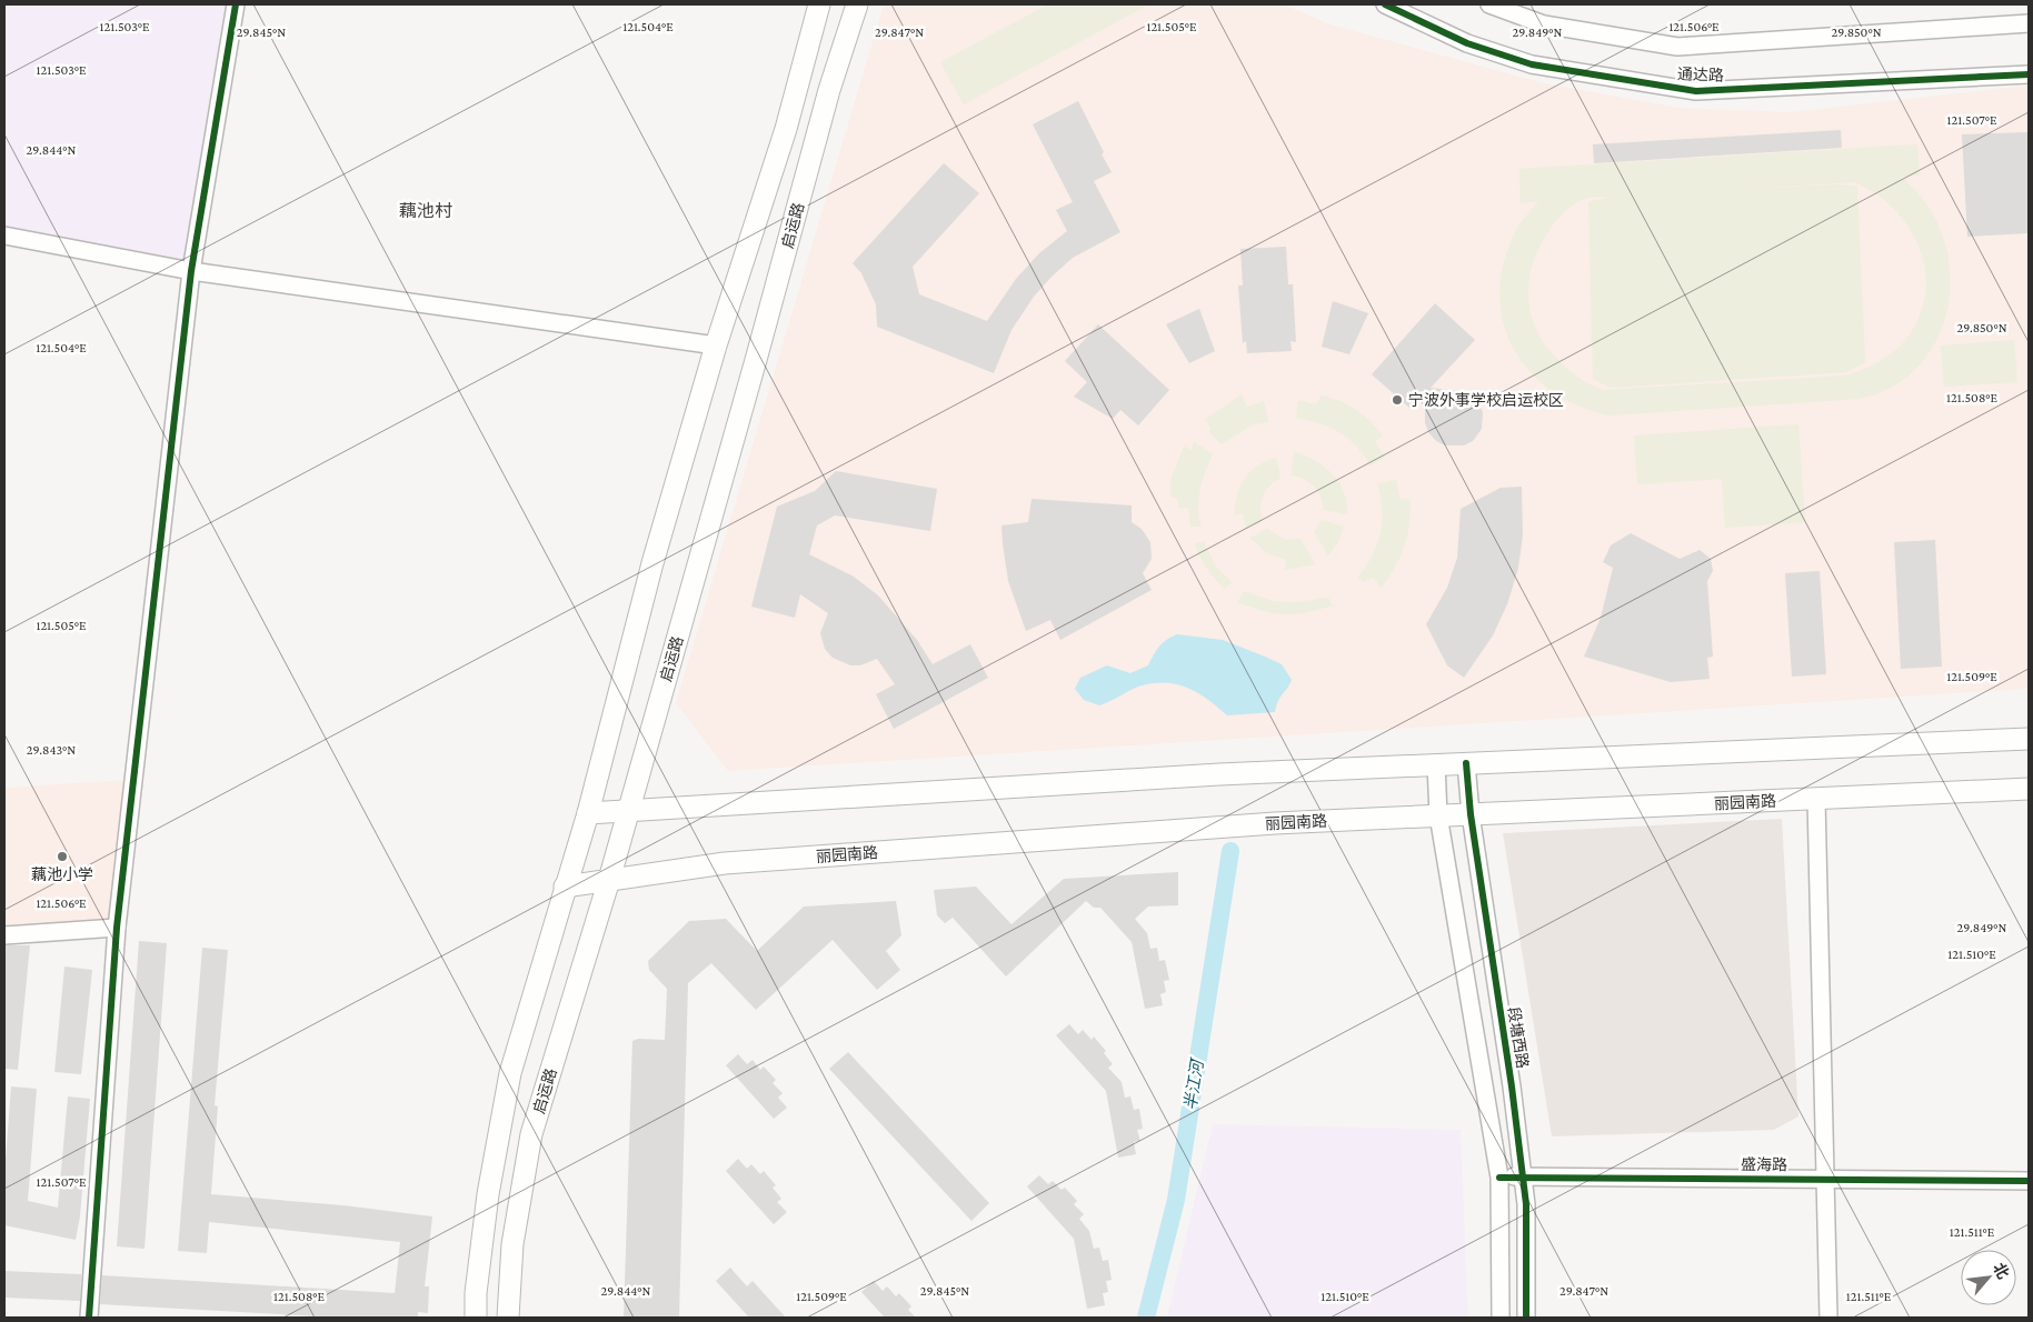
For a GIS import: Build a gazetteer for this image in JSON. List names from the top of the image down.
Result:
{
  "streets": {
    "main road": ["启运路", "丽园南路"],
    "street": ["通达路", "段塘西路", "盛海路"]
  },
  "crossings": [
    ["启运路", "丽园南路"],
    ["丽园南路", "段塘西路"],
    ["段塘西路", "盛海路"]
  ],
  "districts": ["藕池村"],
  "water": ["半江河"],
  "places": ["宁波外事学校启运校区", "藕池小学"],
  "north": "top right",
  "coordinates": [
    "121.503°E",
    "121.504°E",
    "121.505°E",
    "121.506°E",
    "29.845°N",
    "29.847°N",
    "29.849°N",
    "29.850°N",
    "121.507°E",
    "29.844°N",
    "121.508°E",
    "121.509°E",
    "29.843°N",
    "121.510°E",
    "121.511°E"
  ]
}
